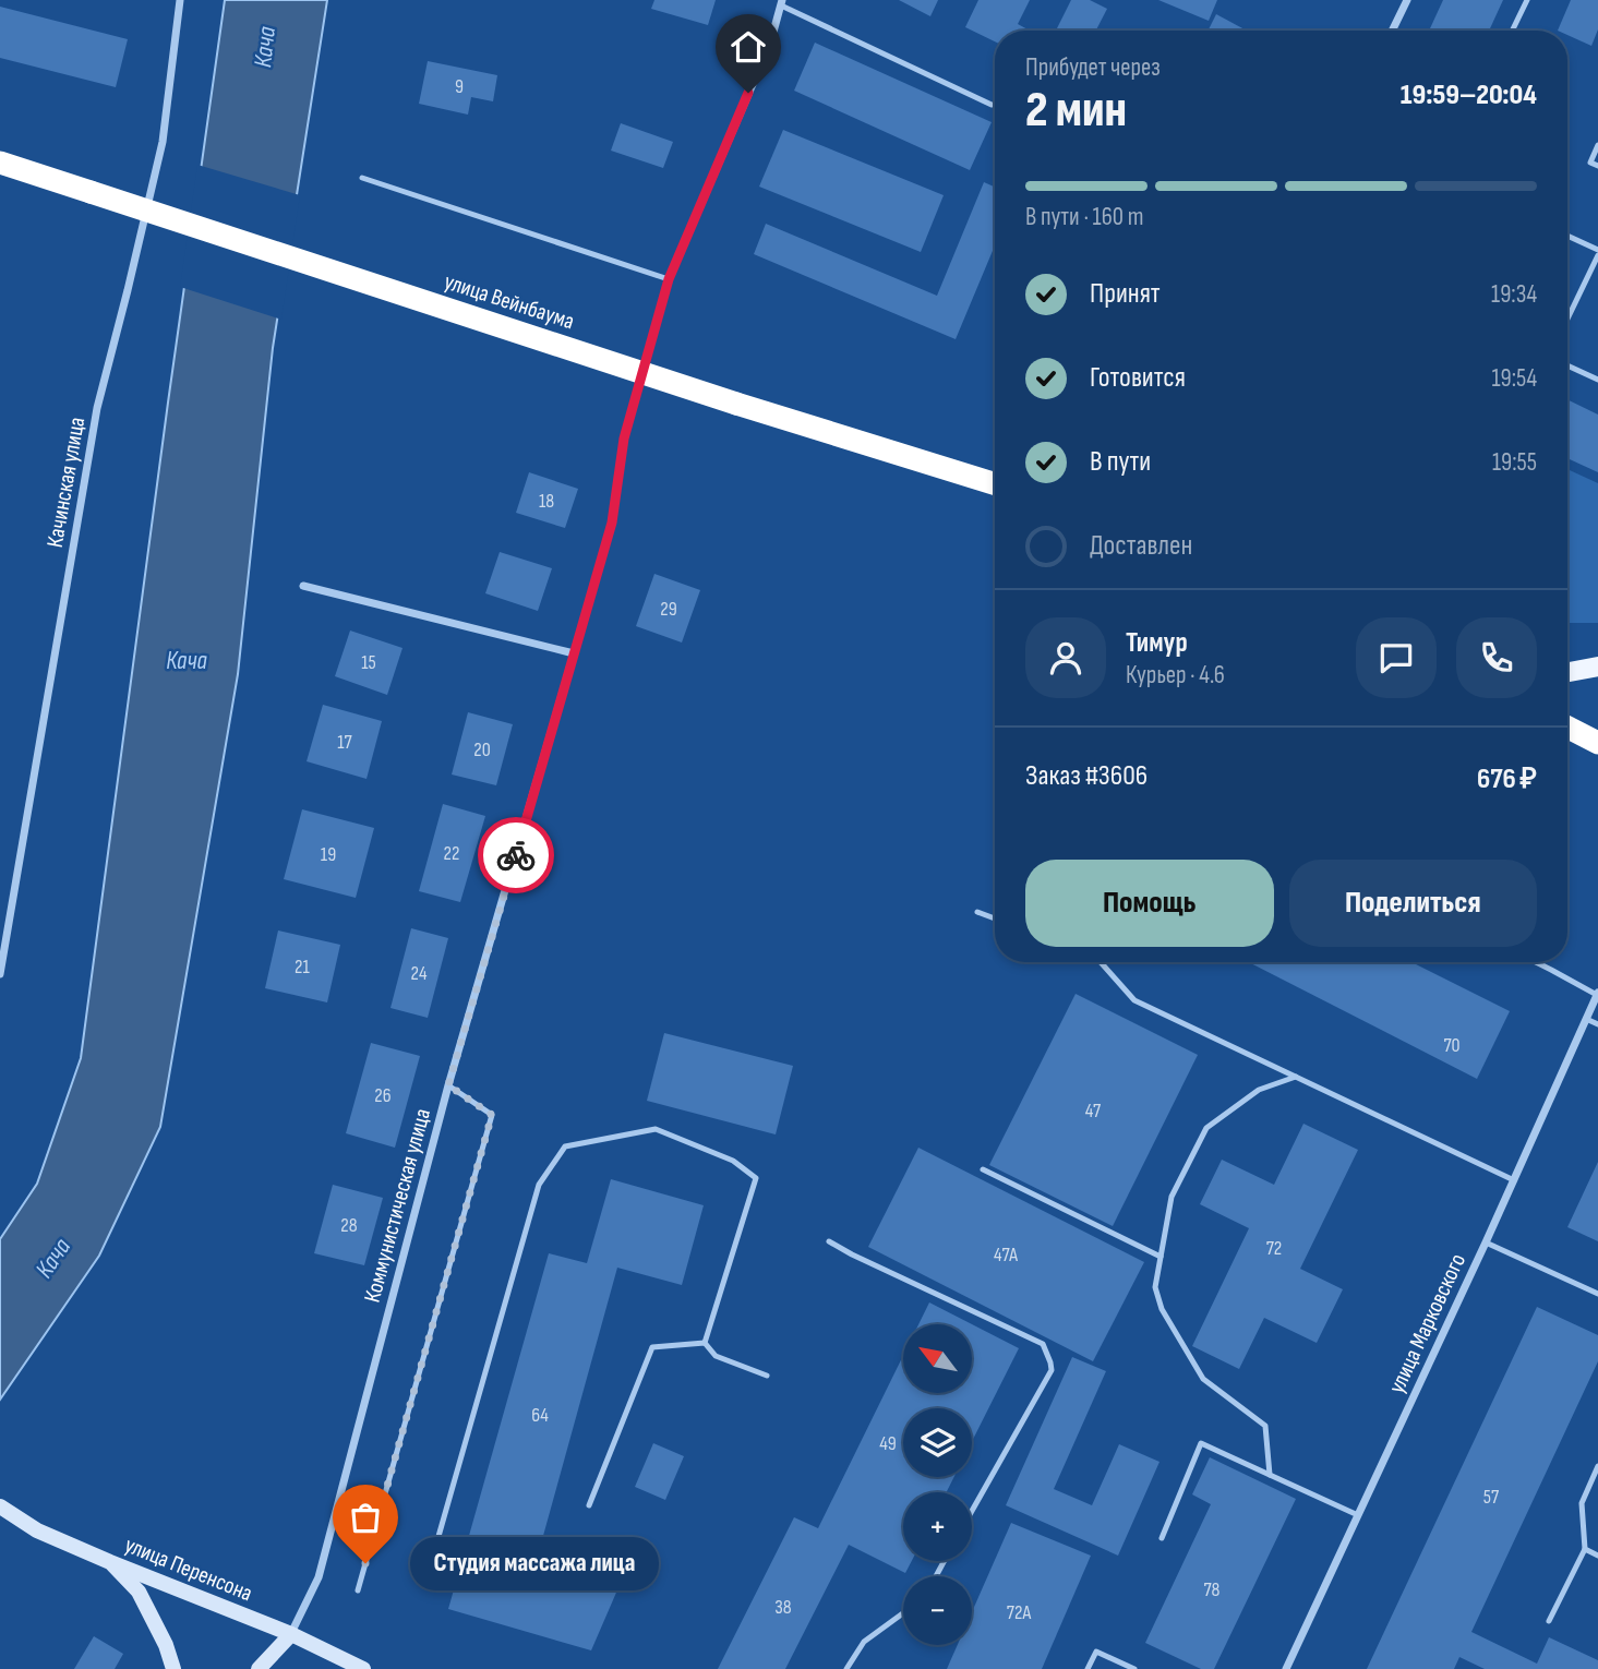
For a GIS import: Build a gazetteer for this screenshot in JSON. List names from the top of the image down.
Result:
{
  "streets": {
    "highway": ["улица Вейнбаума"],
    "street": [
      "Качинская улица",
      "Коммунистическая улица",
      "улица Марковского",
      "улица Перенсона"
    ]
  },
  "crossings": [
    ["Коммунистическая улица", "улица Перенсона"]
  ],
  "water": ["Кача"],
  "places": ["Студия массажа лица"],
  "house_numbers": [
    "9",
    "18",
    "29",
    "15",
    "17",
    "20",
    "22",
    "19",
    "21",
    "24",
    "70",
    "26",
    "47",
    "28",
    "72",
    "47А",
    "64",
    "49",
    "57",
    "78",
    "38",
    "72А"
  ],
  "north": "top left",
  "page": {
    "heading": ["2 мин", "Прибудет через", "19:59–20:04"],
    "panel": [
      "Тимур",
      "Курьер · 4.6",
      "Заказ #3606",
      "676 ₽"
    ],
    "bar": "В пути · 160 m",
    "list": [
      ["Принят", "19:34"],
      ["Готовится", "19:54"],
      ["В пути", "19:55"],
      "Доставлен"
    ],
    "buttons": ["Помощь", "Поделиться"],
    "map_buttons": ["+", "−"],
    "bubble": "Студия массажа лица"
  }
}
